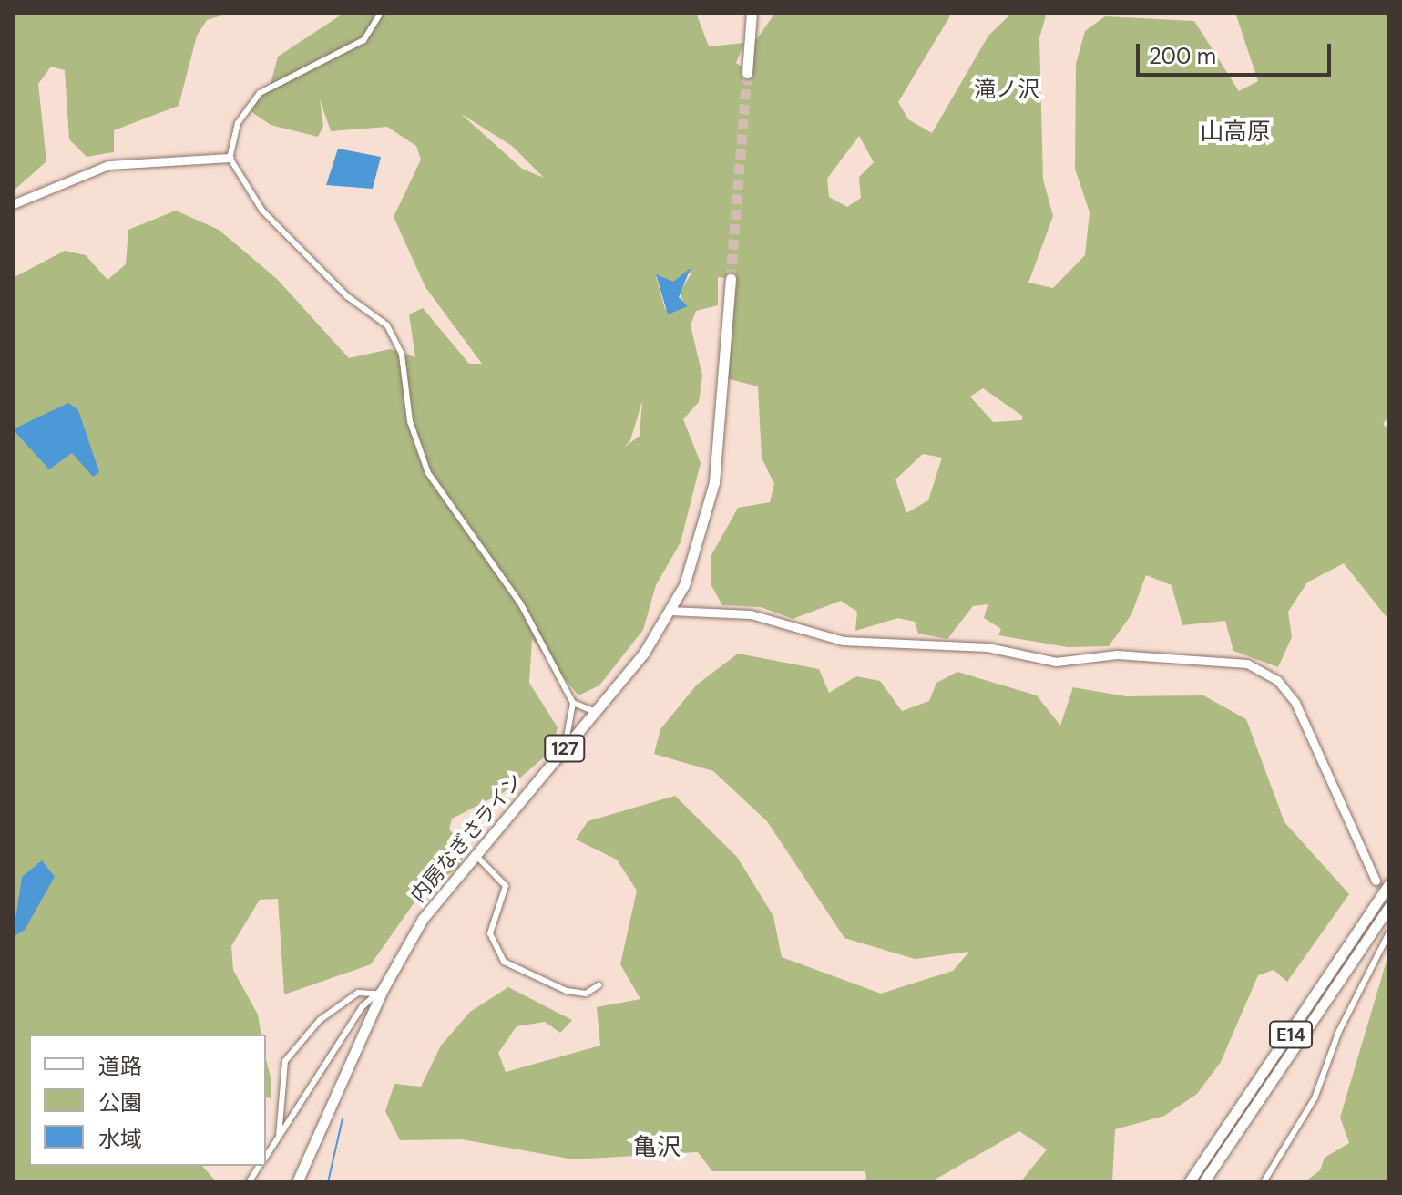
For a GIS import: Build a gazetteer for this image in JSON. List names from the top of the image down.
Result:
{
  "streets": {
    "highway": ["127", "内房なぎさライン", "E14"]
  },
  "districts": ["滝ノ沢", "山高原", "亀沢"],
  "legend": ["道路", "公園", "水域"],
  "scale_bar": "200 m"
}
